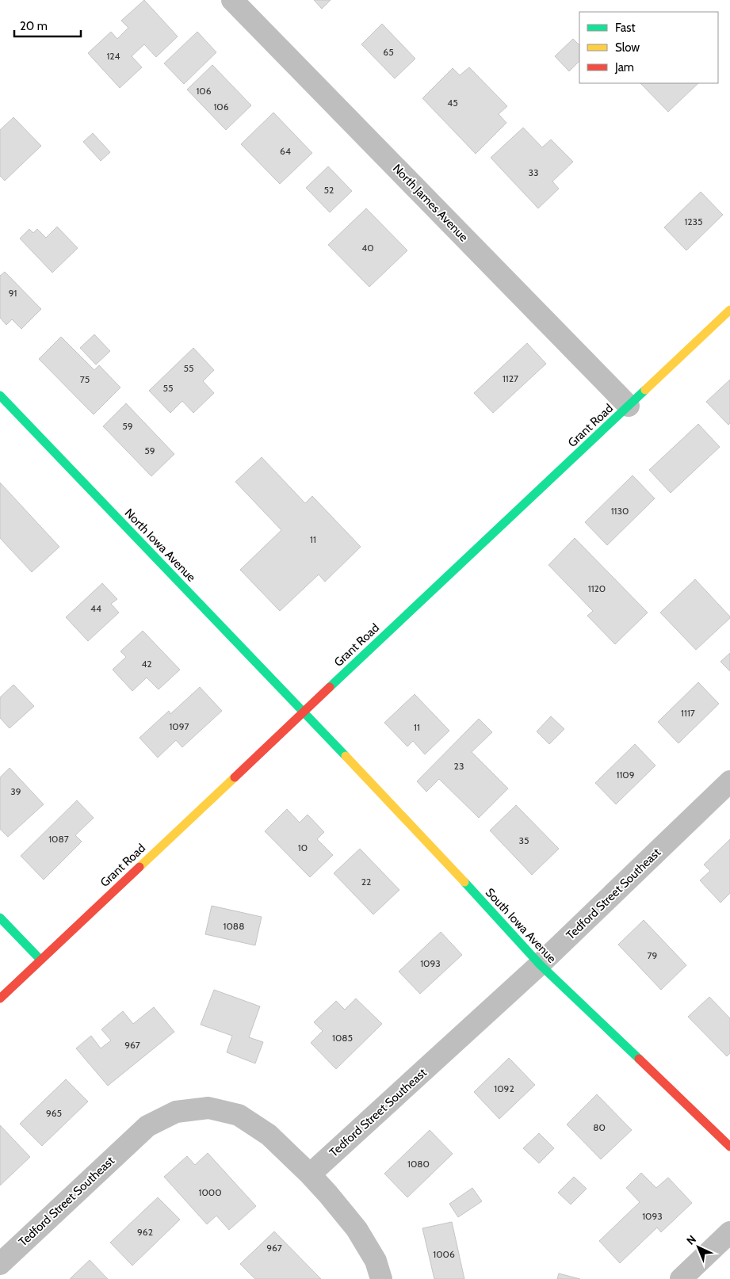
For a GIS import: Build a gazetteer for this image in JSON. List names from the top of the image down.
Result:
{
  "streets": {
    "street": [
      "North James Avenue",
      "Grant Road",
      "North Iowa Avenue",
      "Tedford Street Southeast",
      "South Iowa Avenue"
    ]
  },
  "crossings": [
    ["North James Avenue", "Grant Road"],
    ["Grant Road", "North Iowa Avenue"],
    ["Grant Road", "South Iowa Avenue"],
    ["North Iowa Avenue", "South Iowa Avenue"],
    ["Tedford Street Southeast", "South Iowa Avenue"]
  ],
  "house_numbers": [
    "65",
    "124",
    "106",
    "45",
    "106",
    "64",
    "33",
    "52",
    "1235",
    "40",
    "91",
    "55",
    "1127",
    "75",
    "55",
    "59",
    "59",
    "1130",
    "11",
    "1120",
    "44",
    "42",
    "1117",
    "1097",
    "11",
    "23",
    "1109",
    "39",
    "1087",
    "35",
    "10",
    "22",
    "1088",
    "79",
    "1093",
    "1085",
    "967",
    "1092",
    "965",
    "80",
    "1080",
    "1000",
    "1093",
    "962",
    "967",
    "1006"
  ],
  "legend": ["Fast", "Slow", "Jam"],
  "scale_bar": "20 m",
  "north": "top left"
}
